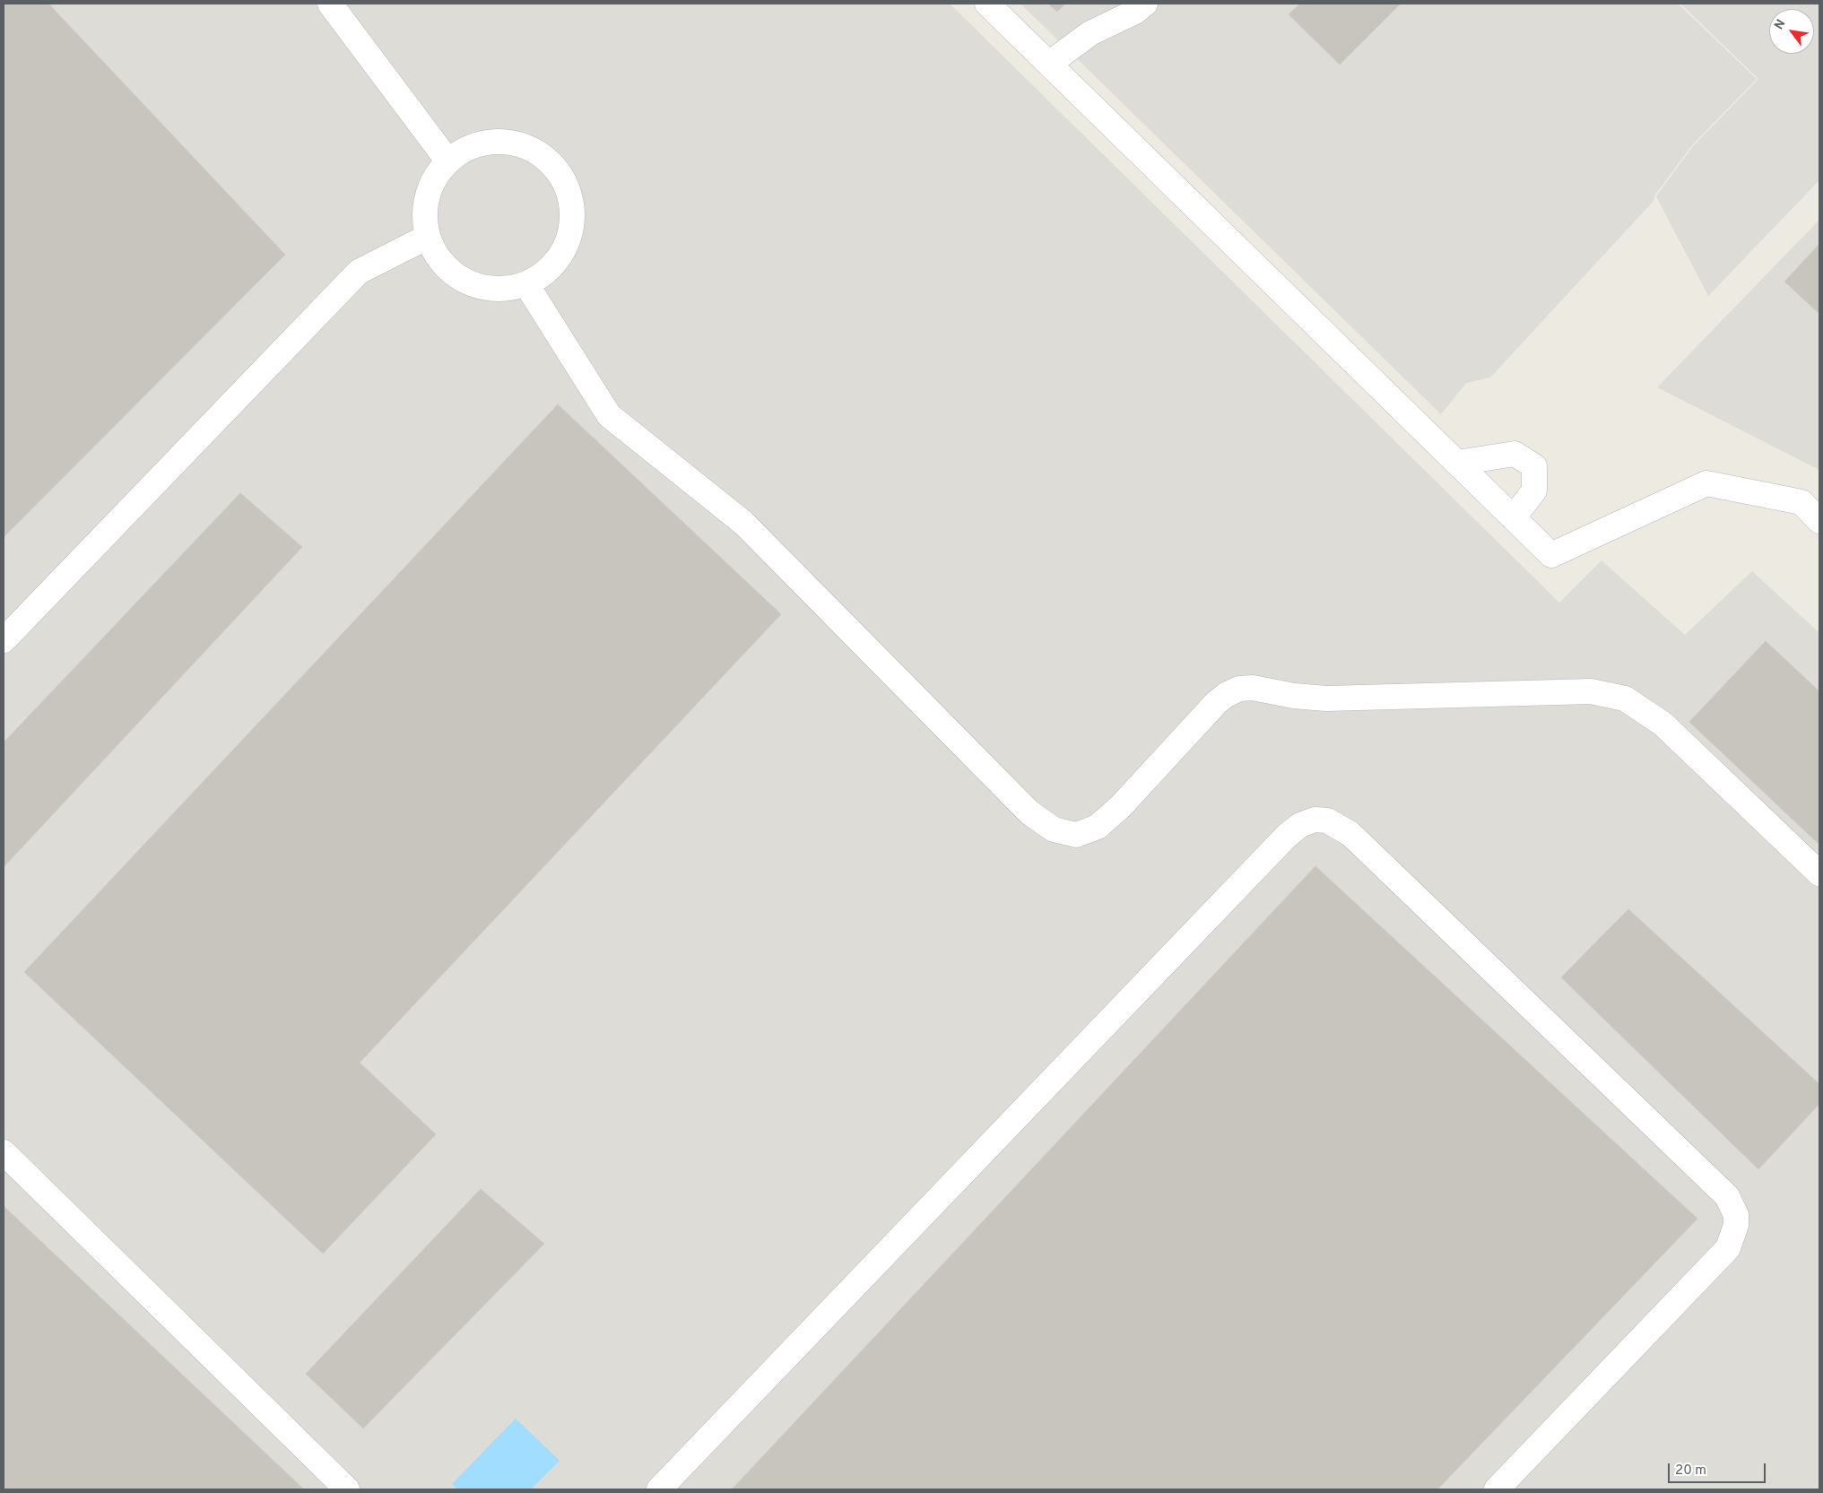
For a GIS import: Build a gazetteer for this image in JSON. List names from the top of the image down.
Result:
{
  "scale_bar": "20 m",
  "north": "top left"
}
